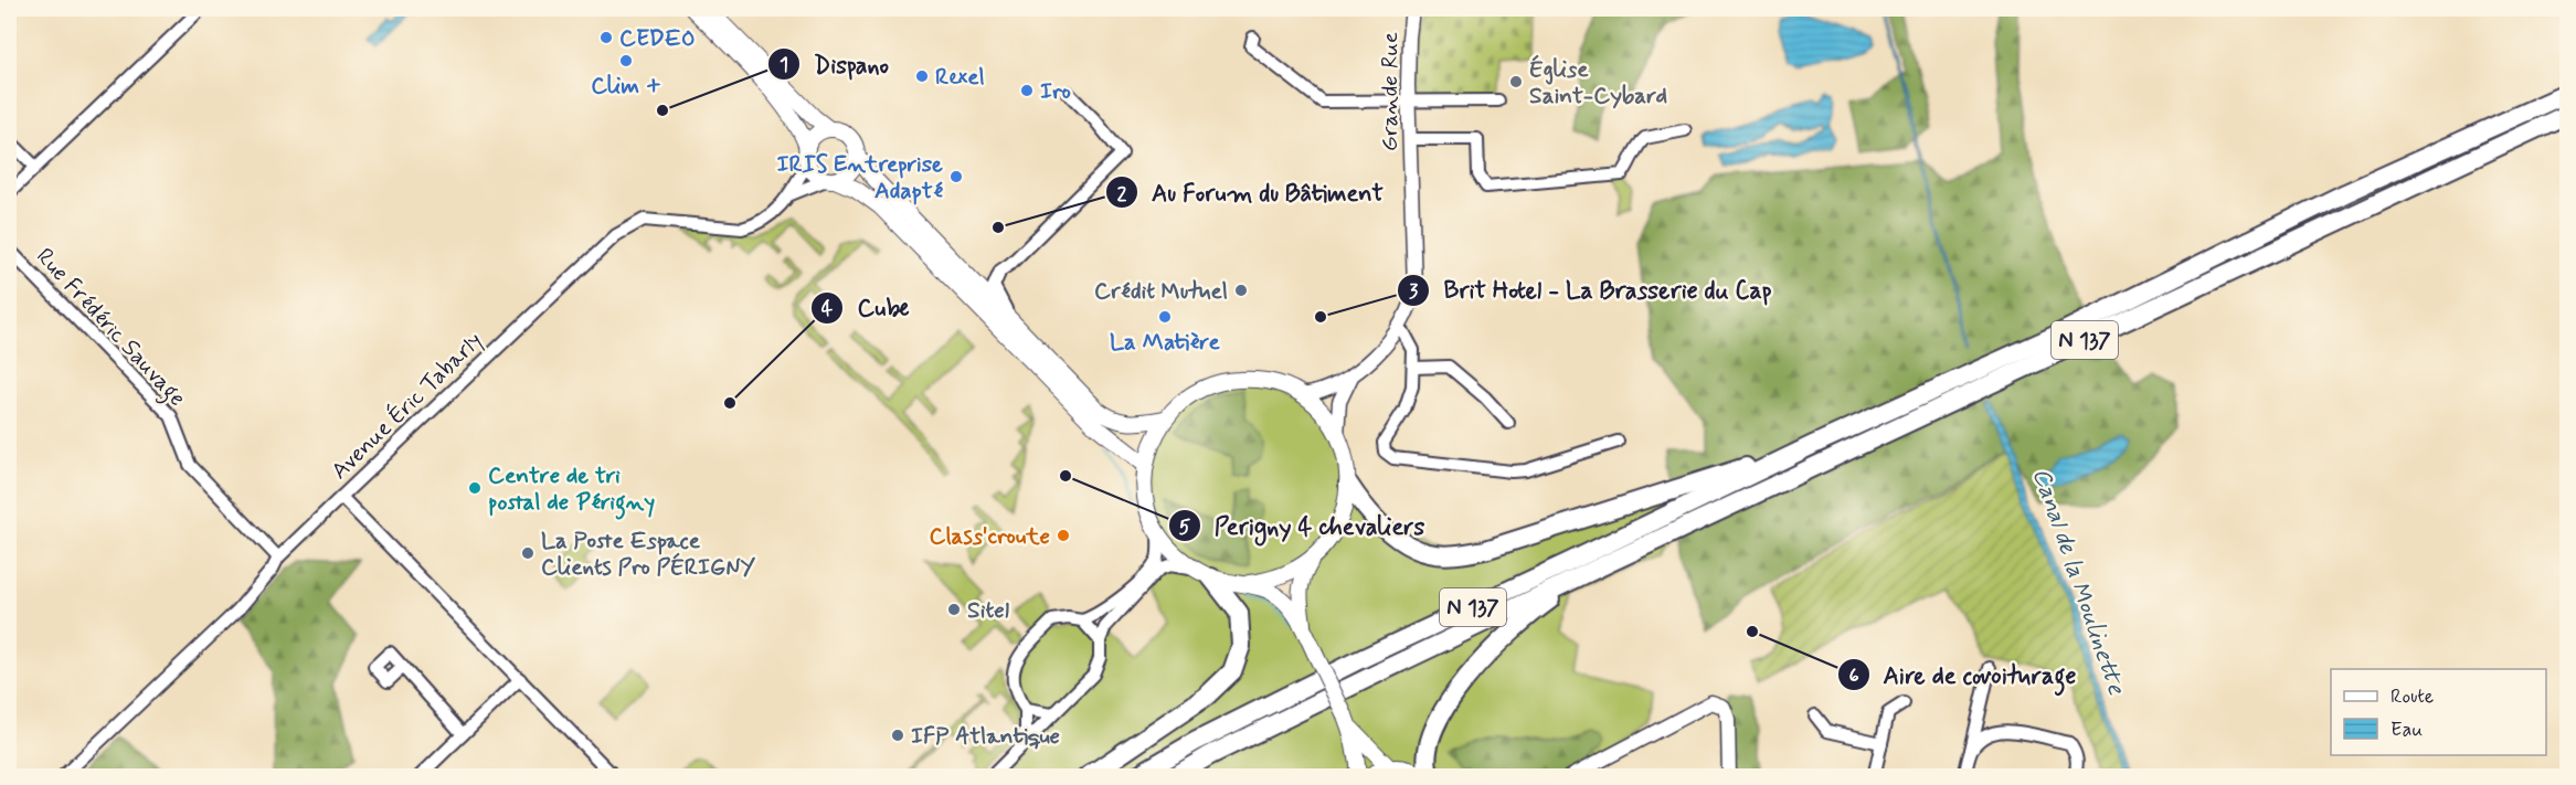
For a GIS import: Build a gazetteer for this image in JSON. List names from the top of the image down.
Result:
{
  "streets": {
    "highway": ["N 137"],
    "street": ["Grande Rue", "Rue Frédéric Sauvage", "Avenue Éric Tabarly"]
  },
  "crossings": [
    ["Grande Rue", "N 137"]
  ],
  "water": ["Canal de la Moulinette"],
  "places": [
    "CEDEO",
    "Clim +",
    "Rexel",
    "Église Saint-Cybard",
    "Iro",
    "Dispano",
    "IRIS Entreprise Adapté",
    "Au Forum du Bâtiment",
    "Crédit Mutuel",
    "La Matière",
    "Brit Hotel - La Brasserie du Cap",
    "Cube",
    "Perigny 4 chevaliers",
    "Centre de tri postal de Périgny",
    "Class'croute",
    "La Poste Espace Clients Pro PÉRIGNY",
    "Sitel",
    "Aire de covoiturage",
    "IFP Atlantique"
  ],
  "legend": ["Route", "Eau"]
}
